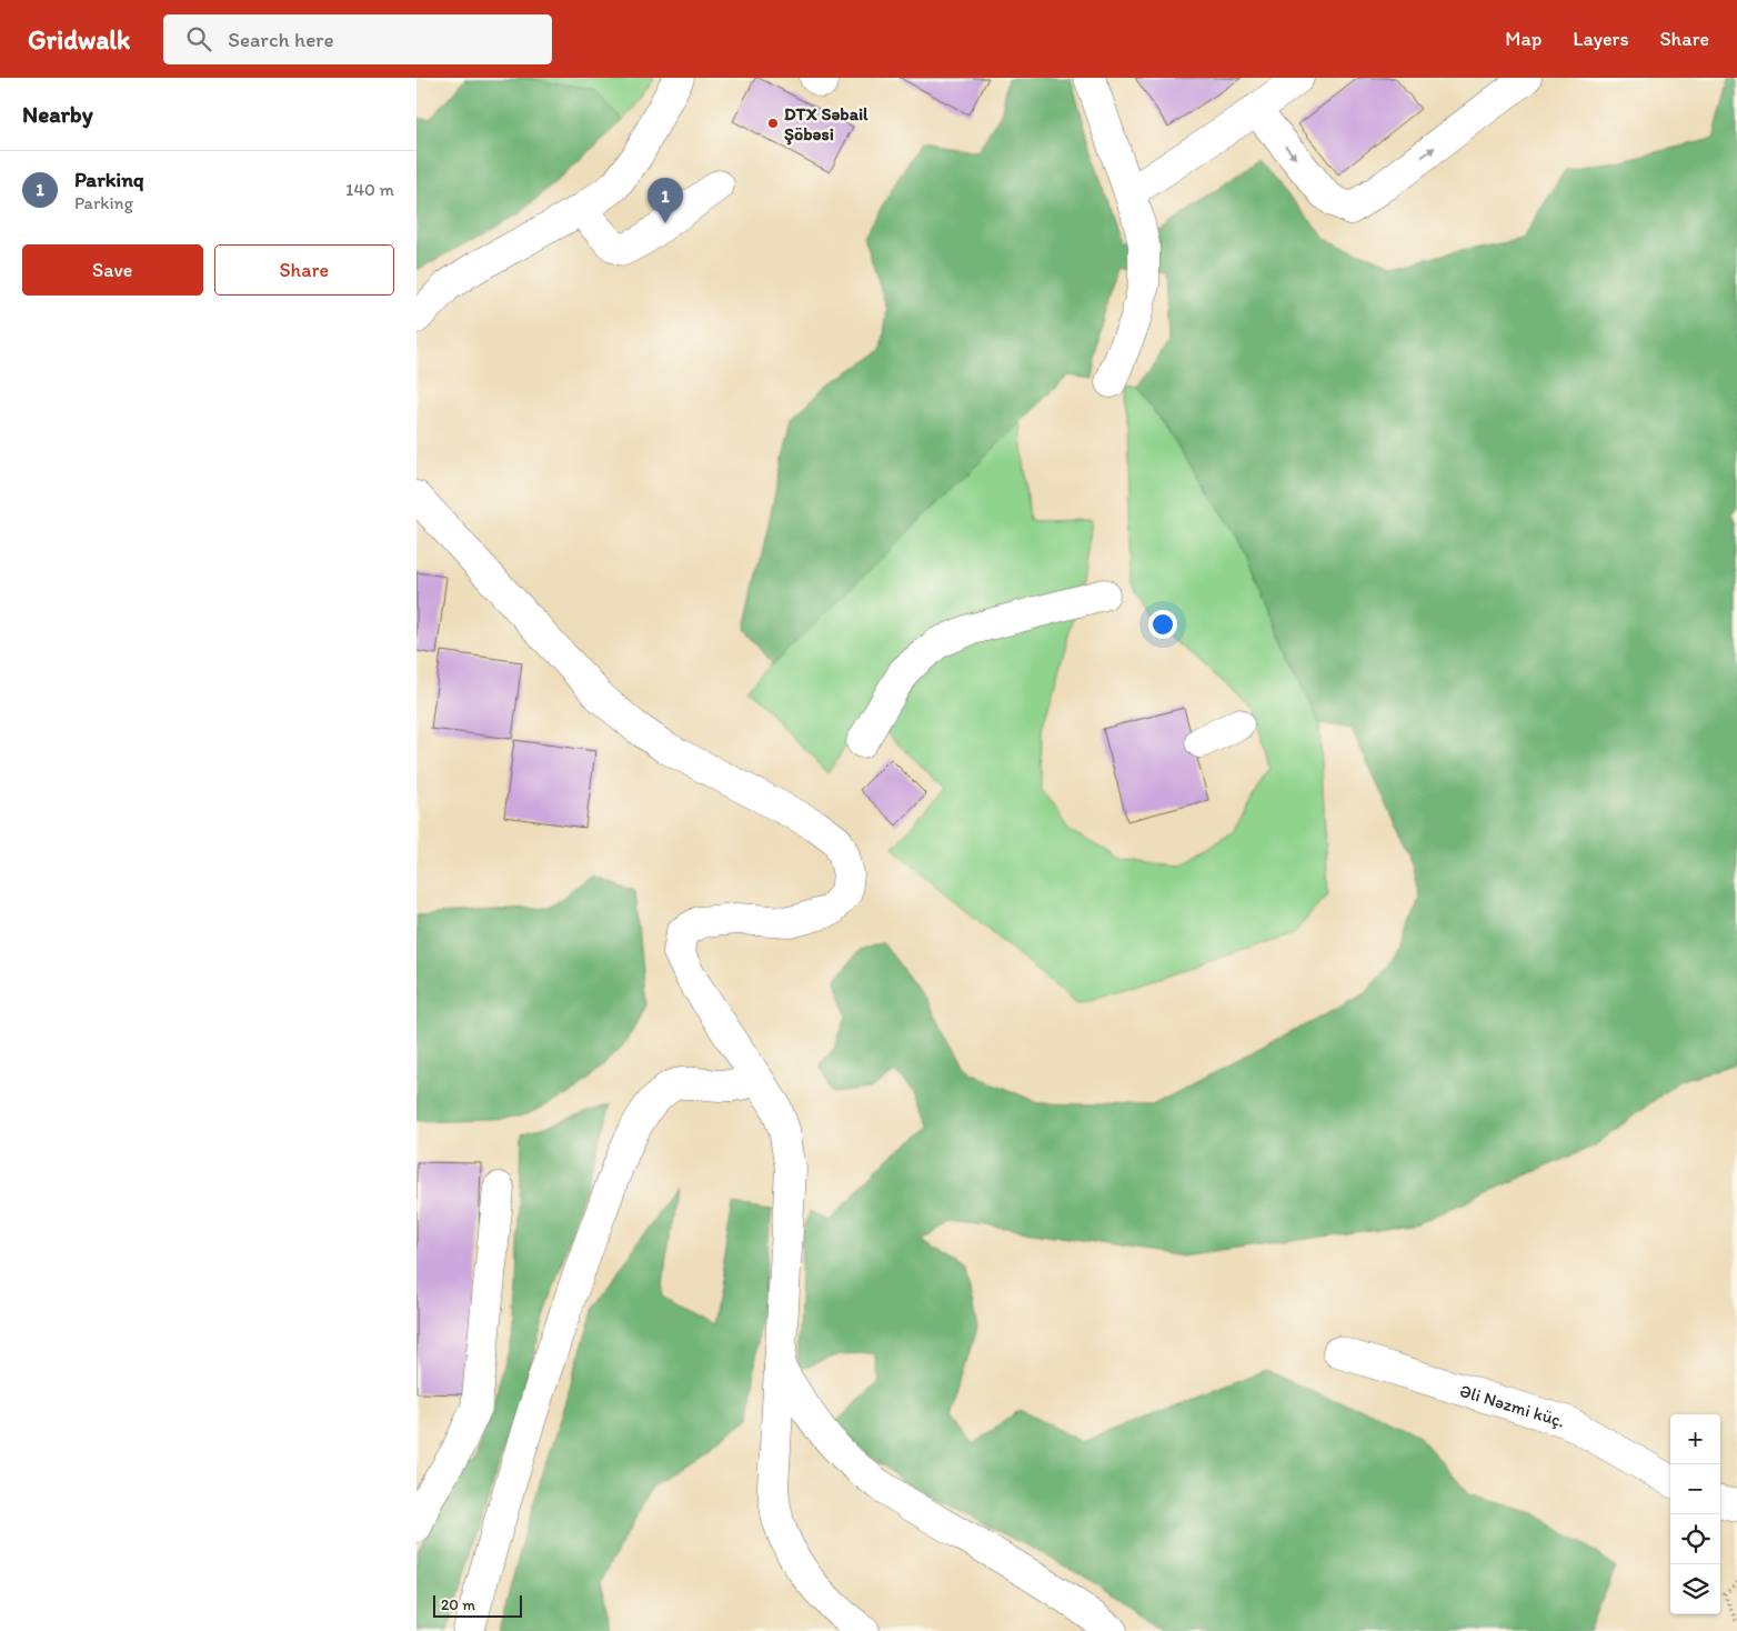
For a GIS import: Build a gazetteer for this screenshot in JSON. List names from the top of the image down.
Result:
{
  "streets": {
    "street": ["Əli Nəzmi küç."]
  },
  "places": ["DTX Səbail Şöbəsi"],
  "scale_bar": "20 m",
  "page": {
    "header": "Gridwalk",
    "search": "Search here",
    "nav": ["Map", "Layers", "Share"],
    "heading": "Nearby",
    "list": [
      {
        "mark": "1",
        "name": "Parkinq",
        "note": "Parking",
        "value": "140 m"
      }
    ],
    "pins": "1",
    "buttons": ["Save", "Share"],
    "map_buttons": ["+", "−"],
    "scale": "20 m"
  }
}
